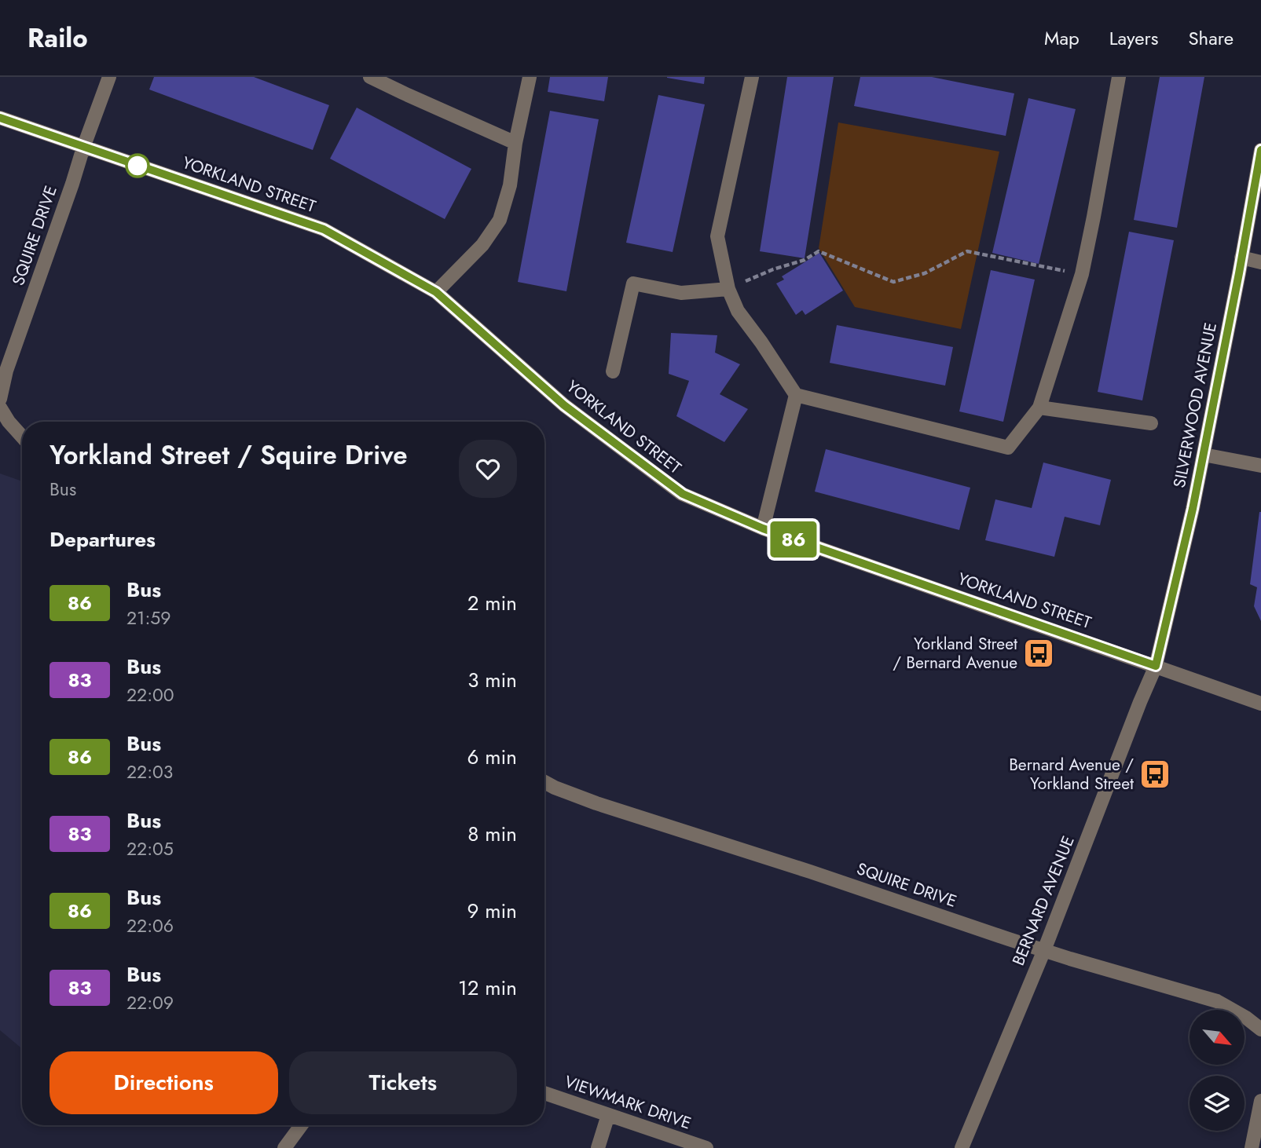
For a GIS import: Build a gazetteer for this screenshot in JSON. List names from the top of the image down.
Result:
{
  "streets": {
    "street": [
      "YORKLAND STREET",
      "SQUIRE DRIVE",
      "SILVERWOOD AVENUE",
      "BERNARD AVENUE",
      "VIEWMARK DRIVE"
    ]
  },
  "crossings": [
    ["YORKLAND STREET", "SQUIRE DRIVE"],
    ["YORKLAND STREET", "SILVERWOOD AVENUE"],
    ["YORKLAND STREET", "BERNARD AVENUE"],
    ["SQUIRE DRIVE", "BERNARD AVENUE"],
    ["SILVERWOOD AVENUE", "BERNARD AVENUE"]
  ],
  "places": {
    "bus stop": ["Yorkland Street / Bernard Avenue", "Bernard Avenue / Yorkland Street"]
  },
  "lines": ["bus line 86"],
  "north": "bottom right",
  "page": {
    "header": "Railo",
    "nav": ["Map", "Layers", "Share"],
    "on_map": "86",
    "heading": [
      ["Yorkland Street / Squire Drive", "Bus"],
      "Departures"
    ],
    "list": [
      {
        "mark": "86",
        "name": "Bus",
        "note": "21:59",
        "value": "2 min"
      },
      {
        "mark": "83",
        "name": "Bus",
        "note": "22:00",
        "value": "3 min"
      },
      {
        "mark": "86",
        "name": "Bus",
        "note": "22:03",
        "value": "6 min"
      },
      {
        "mark": "83",
        "name": "Bus",
        "note": "22:05",
        "value": "8 min"
      },
      {
        "mark": "86",
        "name": "Bus",
        "note": "22:06",
        "value": "9 min"
      },
      {
        "mark": "83",
        "name": "Bus",
        "note": "22:09",
        "value": "12 min"
      }
    ],
    "buttons": ["Directions", "Tickets"]
  }
}
